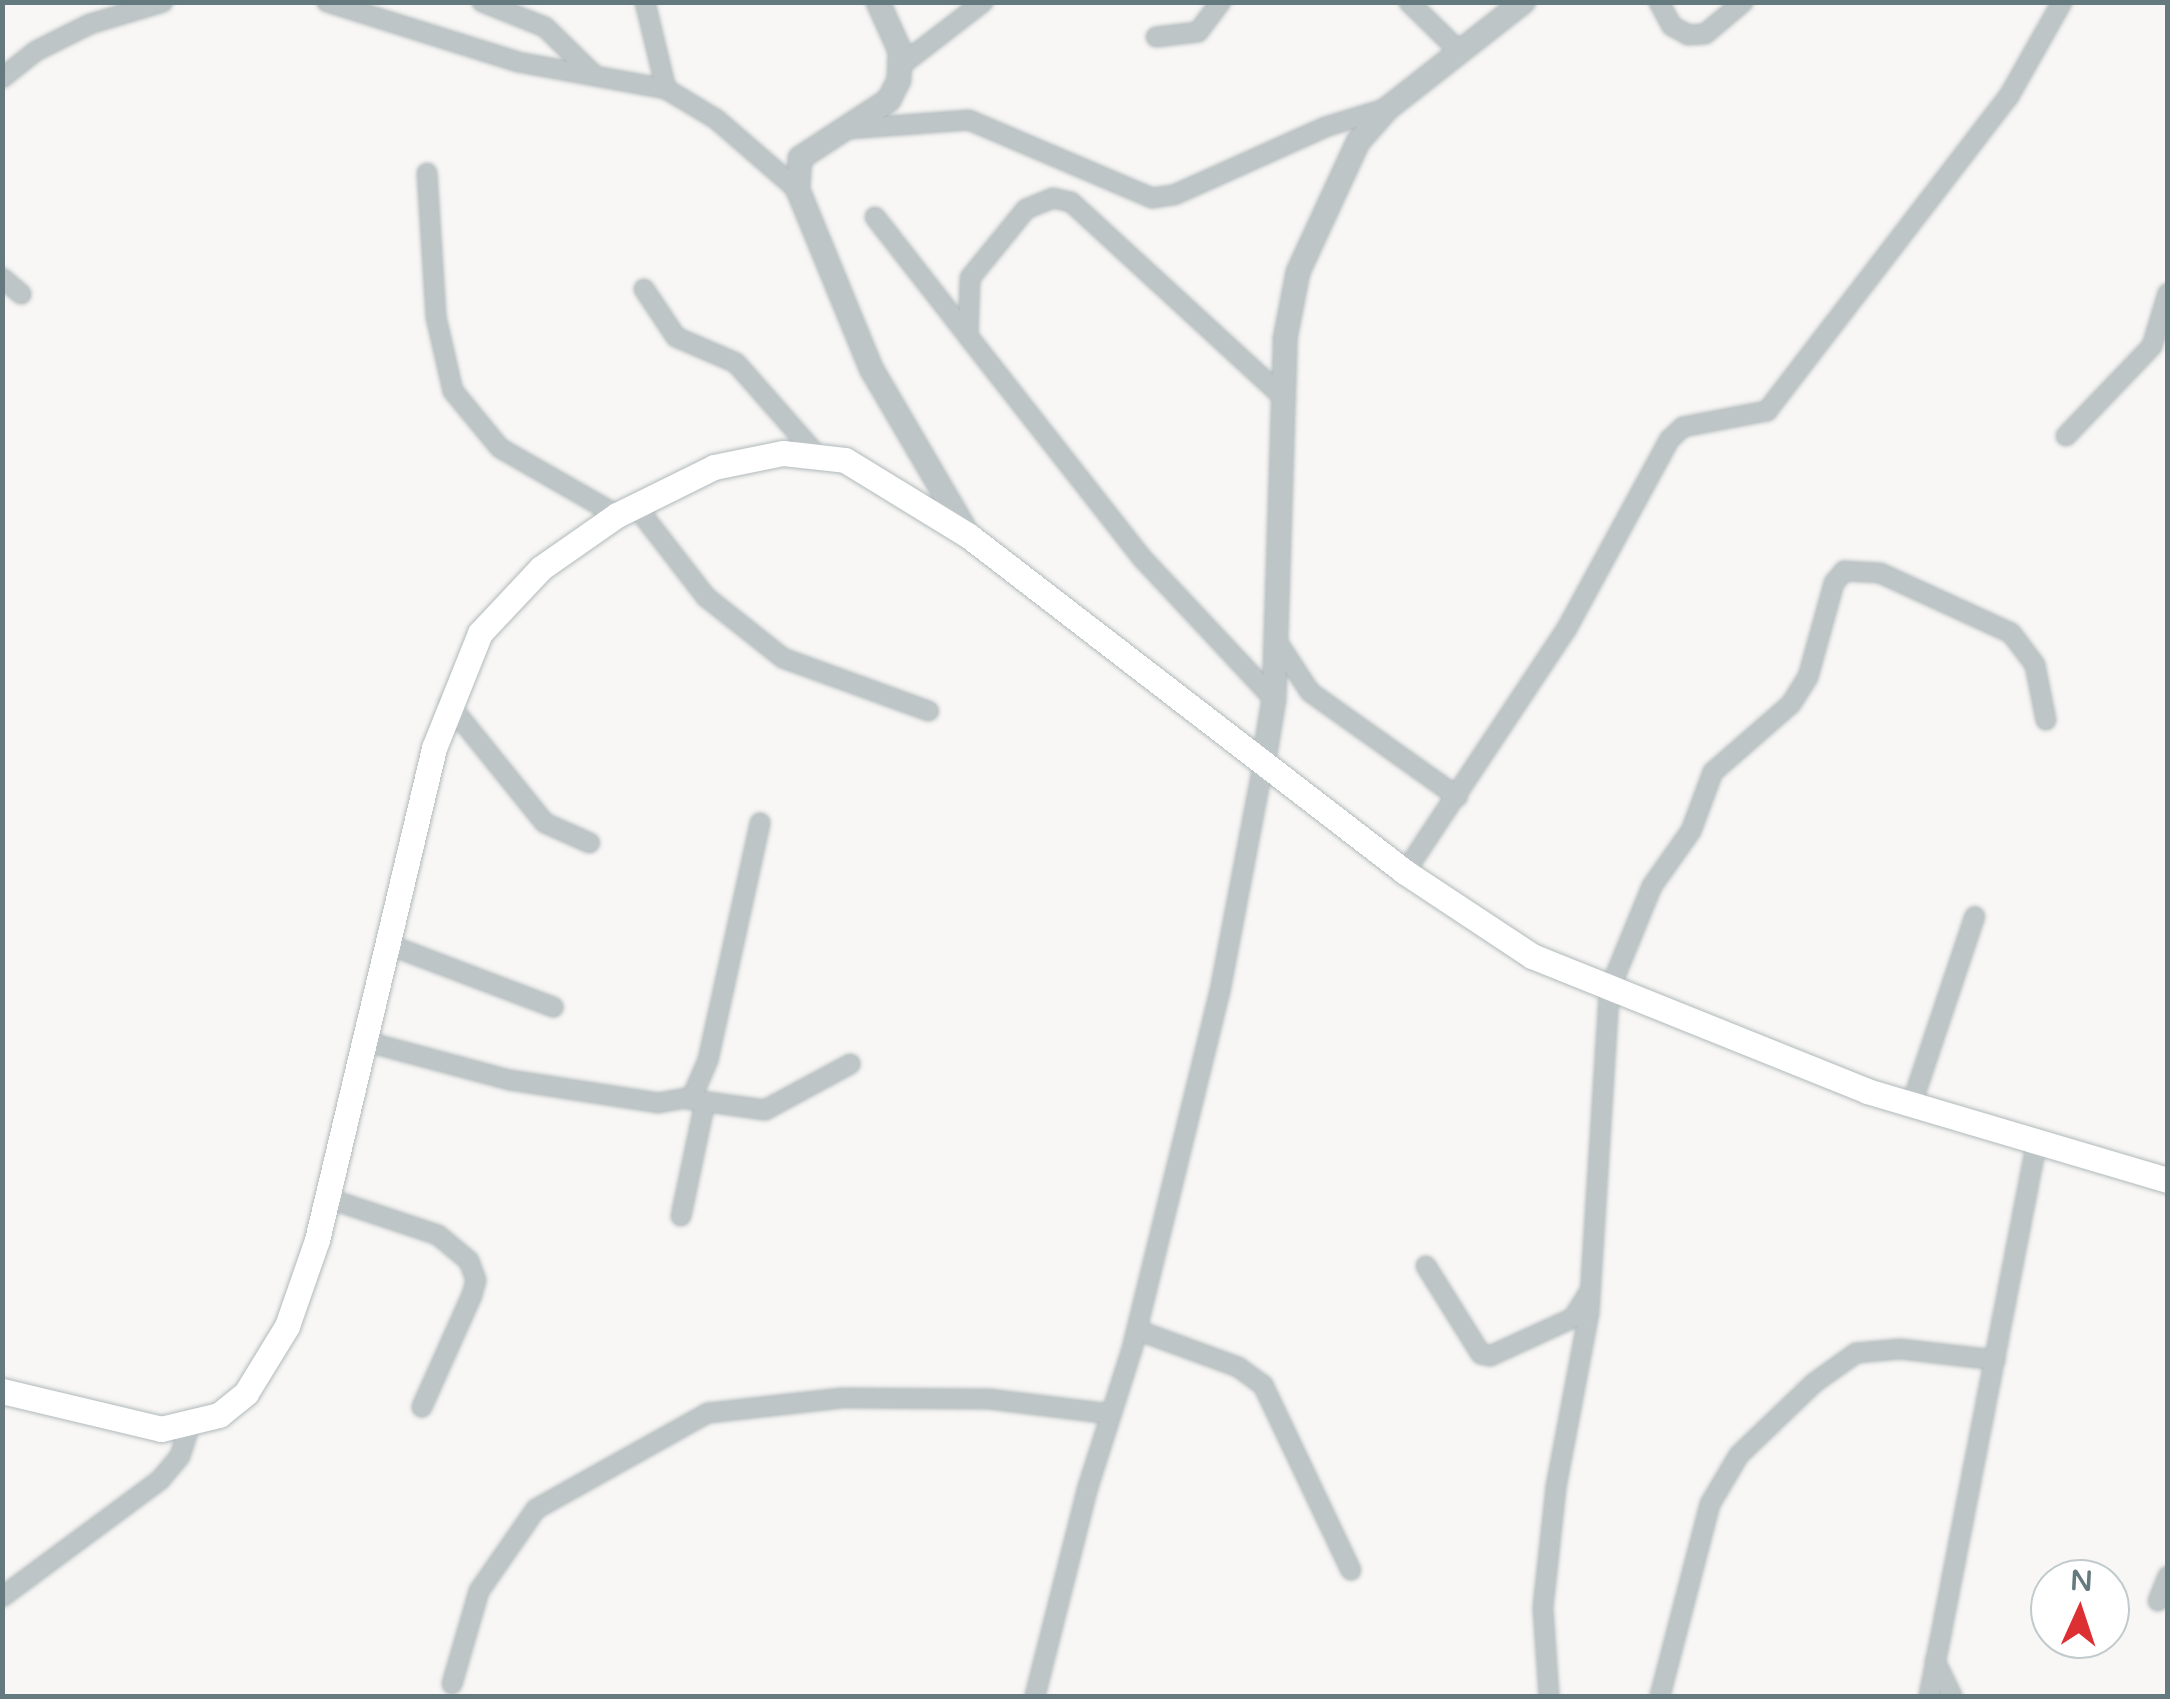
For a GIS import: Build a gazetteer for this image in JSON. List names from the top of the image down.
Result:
{
  "north": "top"
}
